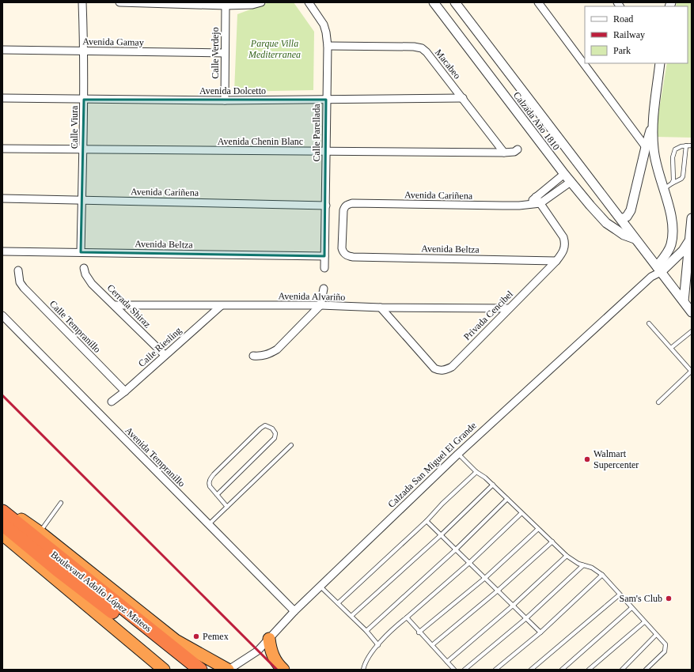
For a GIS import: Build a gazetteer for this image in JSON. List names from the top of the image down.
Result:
{
  "streets": {
    "highway": ["Boulevard Adolfo López Mateos"],
    "street": [
      "Avenida Gamay",
      "Calle Verdejo",
      "Macabeo",
      "Avenida Dolcetto",
      "Calzada Año 1810",
      "Calle Viura",
      "Calle Parellada",
      "Avenida Chenin Blanc",
      "Avenida Cariñena",
      "Avenida Beltza",
      "Avenida Alvariño",
      "Cerrada Shiraz",
      "Privada Cencibel",
      "Calle Tempranillo",
      "Calle Riesling",
      "Avenida Tempranillo",
      "Calzada San Miguel El Grande"
    ]
  },
  "crossings": [
    ["Avenida Gamay", "Calle Verdejo"],
    ["Avenida Gamay", "Calle Viura"],
    ["Calle Verdejo", "Avenida Dolcetto"],
    ["Macabeo", "Avenida Dolcetto"],
    ["Macabeo", "Calle Parellada"],
    ["Macabeo", "Avenida Chenin Blanc"],
    ["Avenida Dolcetto", "Calle Viura"],
    ["Avenida Dolcetto", "Calle Parellada"],
    ["Calzada Año 1810", "Avenida Cariñena"],
    ["Calzada Año 1810", "Calzada San Miguel El Grande"],
    ["Calle Viura", "Avenida Chenin Blanc"],
    ["Calle Viura", "Avenida Cariñena"],
    ["Calle Viura", "Avenida Beltza"],
    ["Calle Parellada", "Avenida Chenin Blanc"],
    ["Calle Parellada", "Avenida Cariñena"],
    ["Calle Parellada", "Avenida Beltza"],
    ["Avenida Cariñena", "Avenida Beltza"],
    ["Avenida Cariñena", "Privada Cencibel"],
    ["Avenida Beltza", "Privada Cencibel"],
    ["Avenida Alvariño", "Cerrada Shiraz"],
    ["Avenida Alvariño", "Privada Cencibel"],
    ["Avenida Alvariño", "Calle Riesling"],
    ["Cerrada Shiraz", "Calle Riesling"],
    ["Calle Tempranillo", "Calle Riesling"],
    ["Avenida Tempranillo", "Calzada San Miguel El Grande"]
  ],
  "parks": ["Parque Villa Mediterranea"],
  "places": ["Walmart Supercenter", "Sam's Club", "Pemex"],
  "legend": ["Road", "Railway", "Park"]
}
